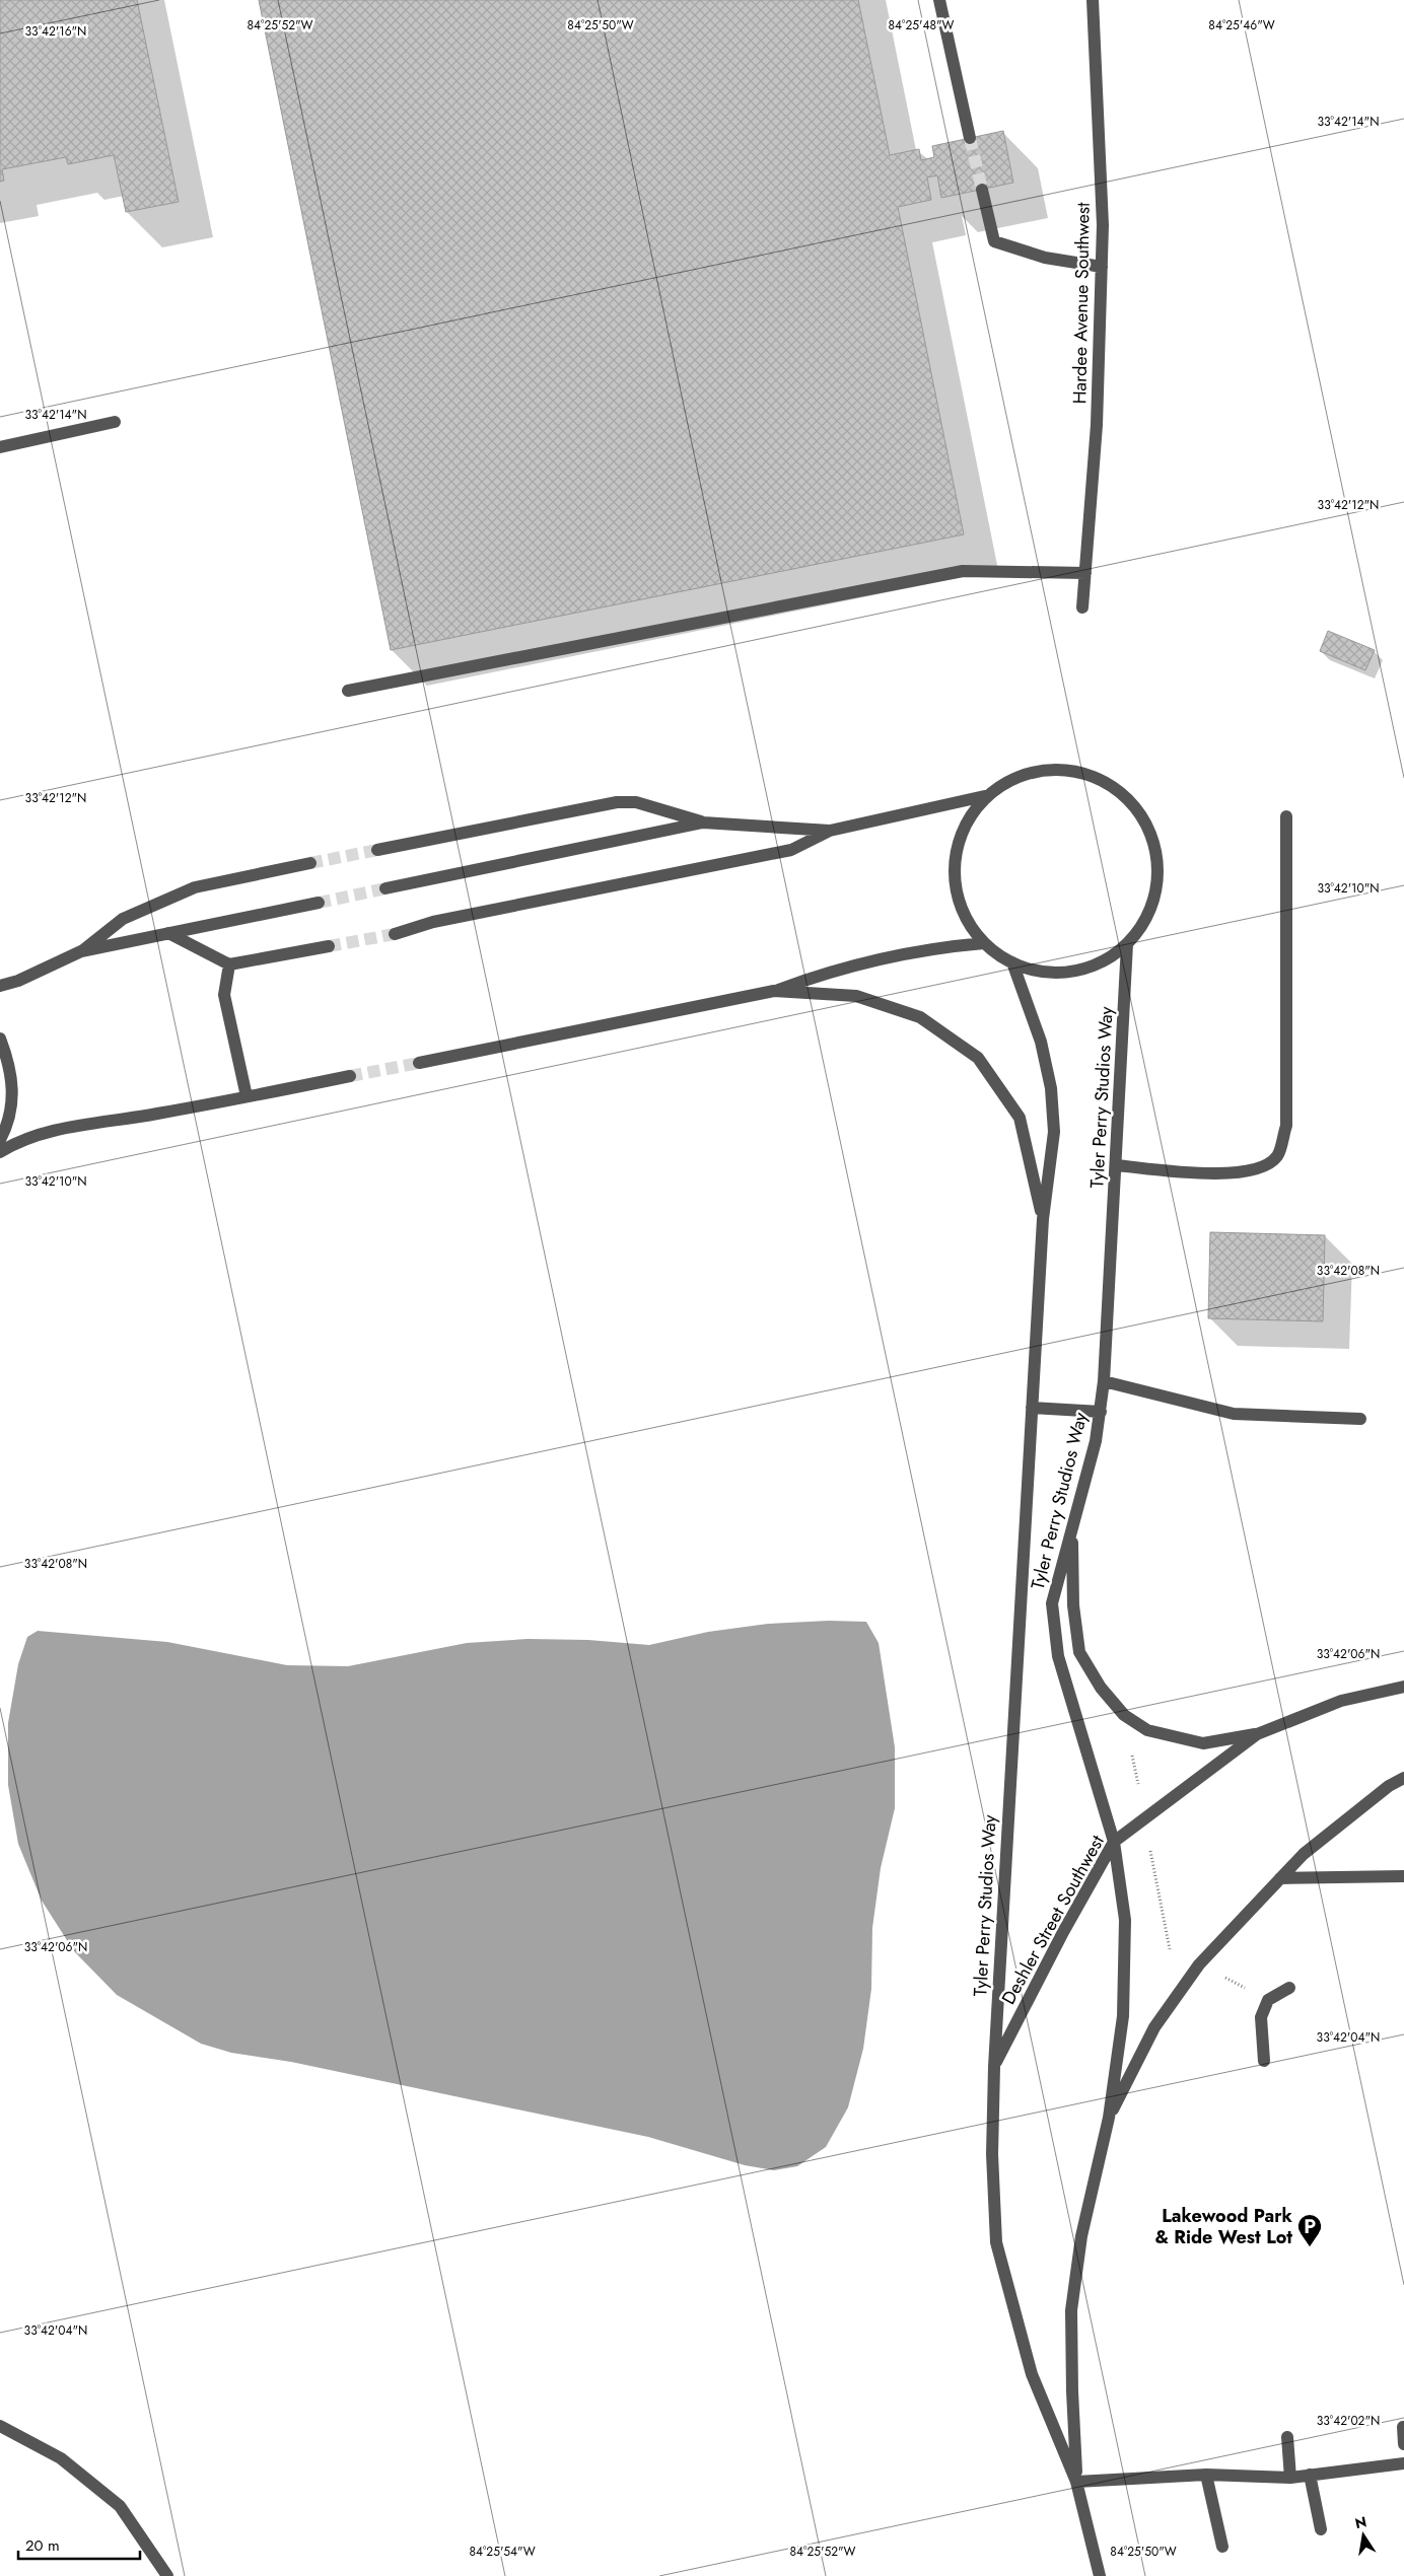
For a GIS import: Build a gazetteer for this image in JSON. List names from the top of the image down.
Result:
{
  "streets": {
    "street": ["Hardee Avenue Southwest", "Tyler Perry Studios Way", "Deshler Street Southwest"]
  },
  "crossings": [
    ["Tyler Perry Studios Way", "Deshler Street Southwest"]
  ],
  "places": {
    "parking": ["Lakewood Park & Ride West Lot"]
  },
  "scale_bar": "20 m",
  "north": "top",
  "coordinates": [
    "84°25'52\"W",
    "84°25'50\"W",
    "84°25'48\"W",
    "84°25'46\"W",
    "33°42'16\"N",
    "33°42'14\"N",
    "33°42'12\"N",
    "33°42'10\"N",
    "33°42'08\"N",
    "33°42'06\"N",
    "33°42'04\"N",
    "33°42'02\"N",
    "84°25'54\"W"
  ]
}
